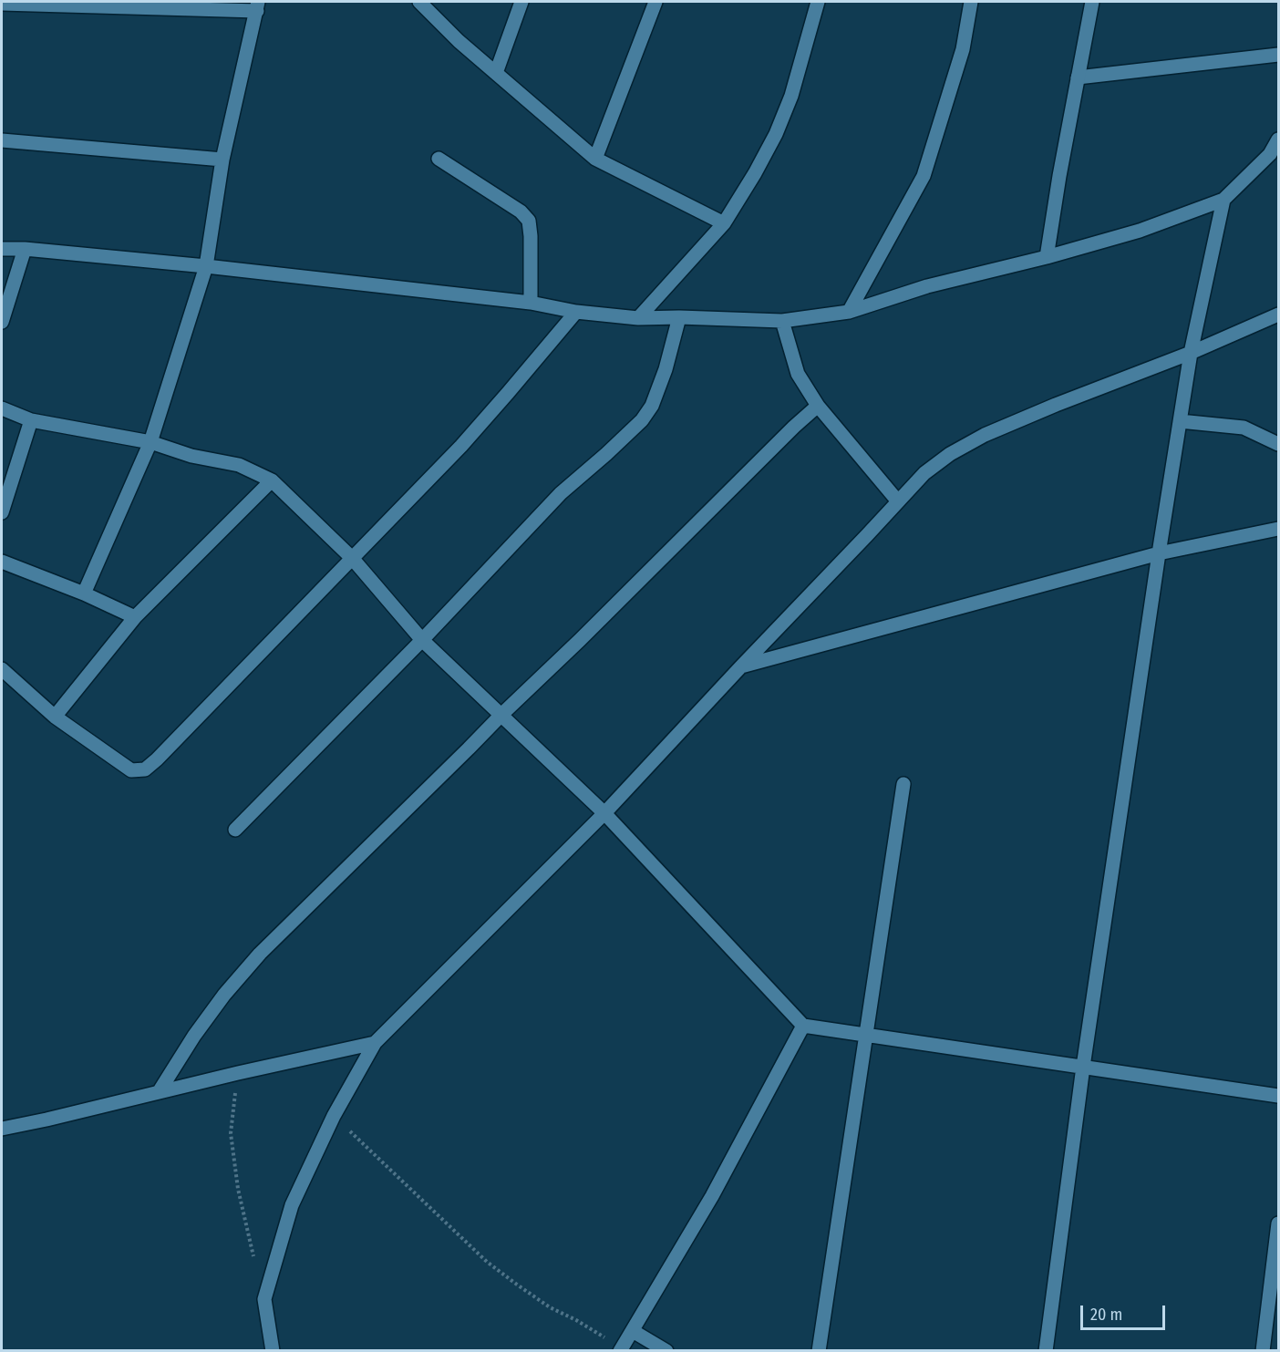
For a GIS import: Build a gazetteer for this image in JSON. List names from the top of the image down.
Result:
{
  "scale_bar": "20 m"
}
